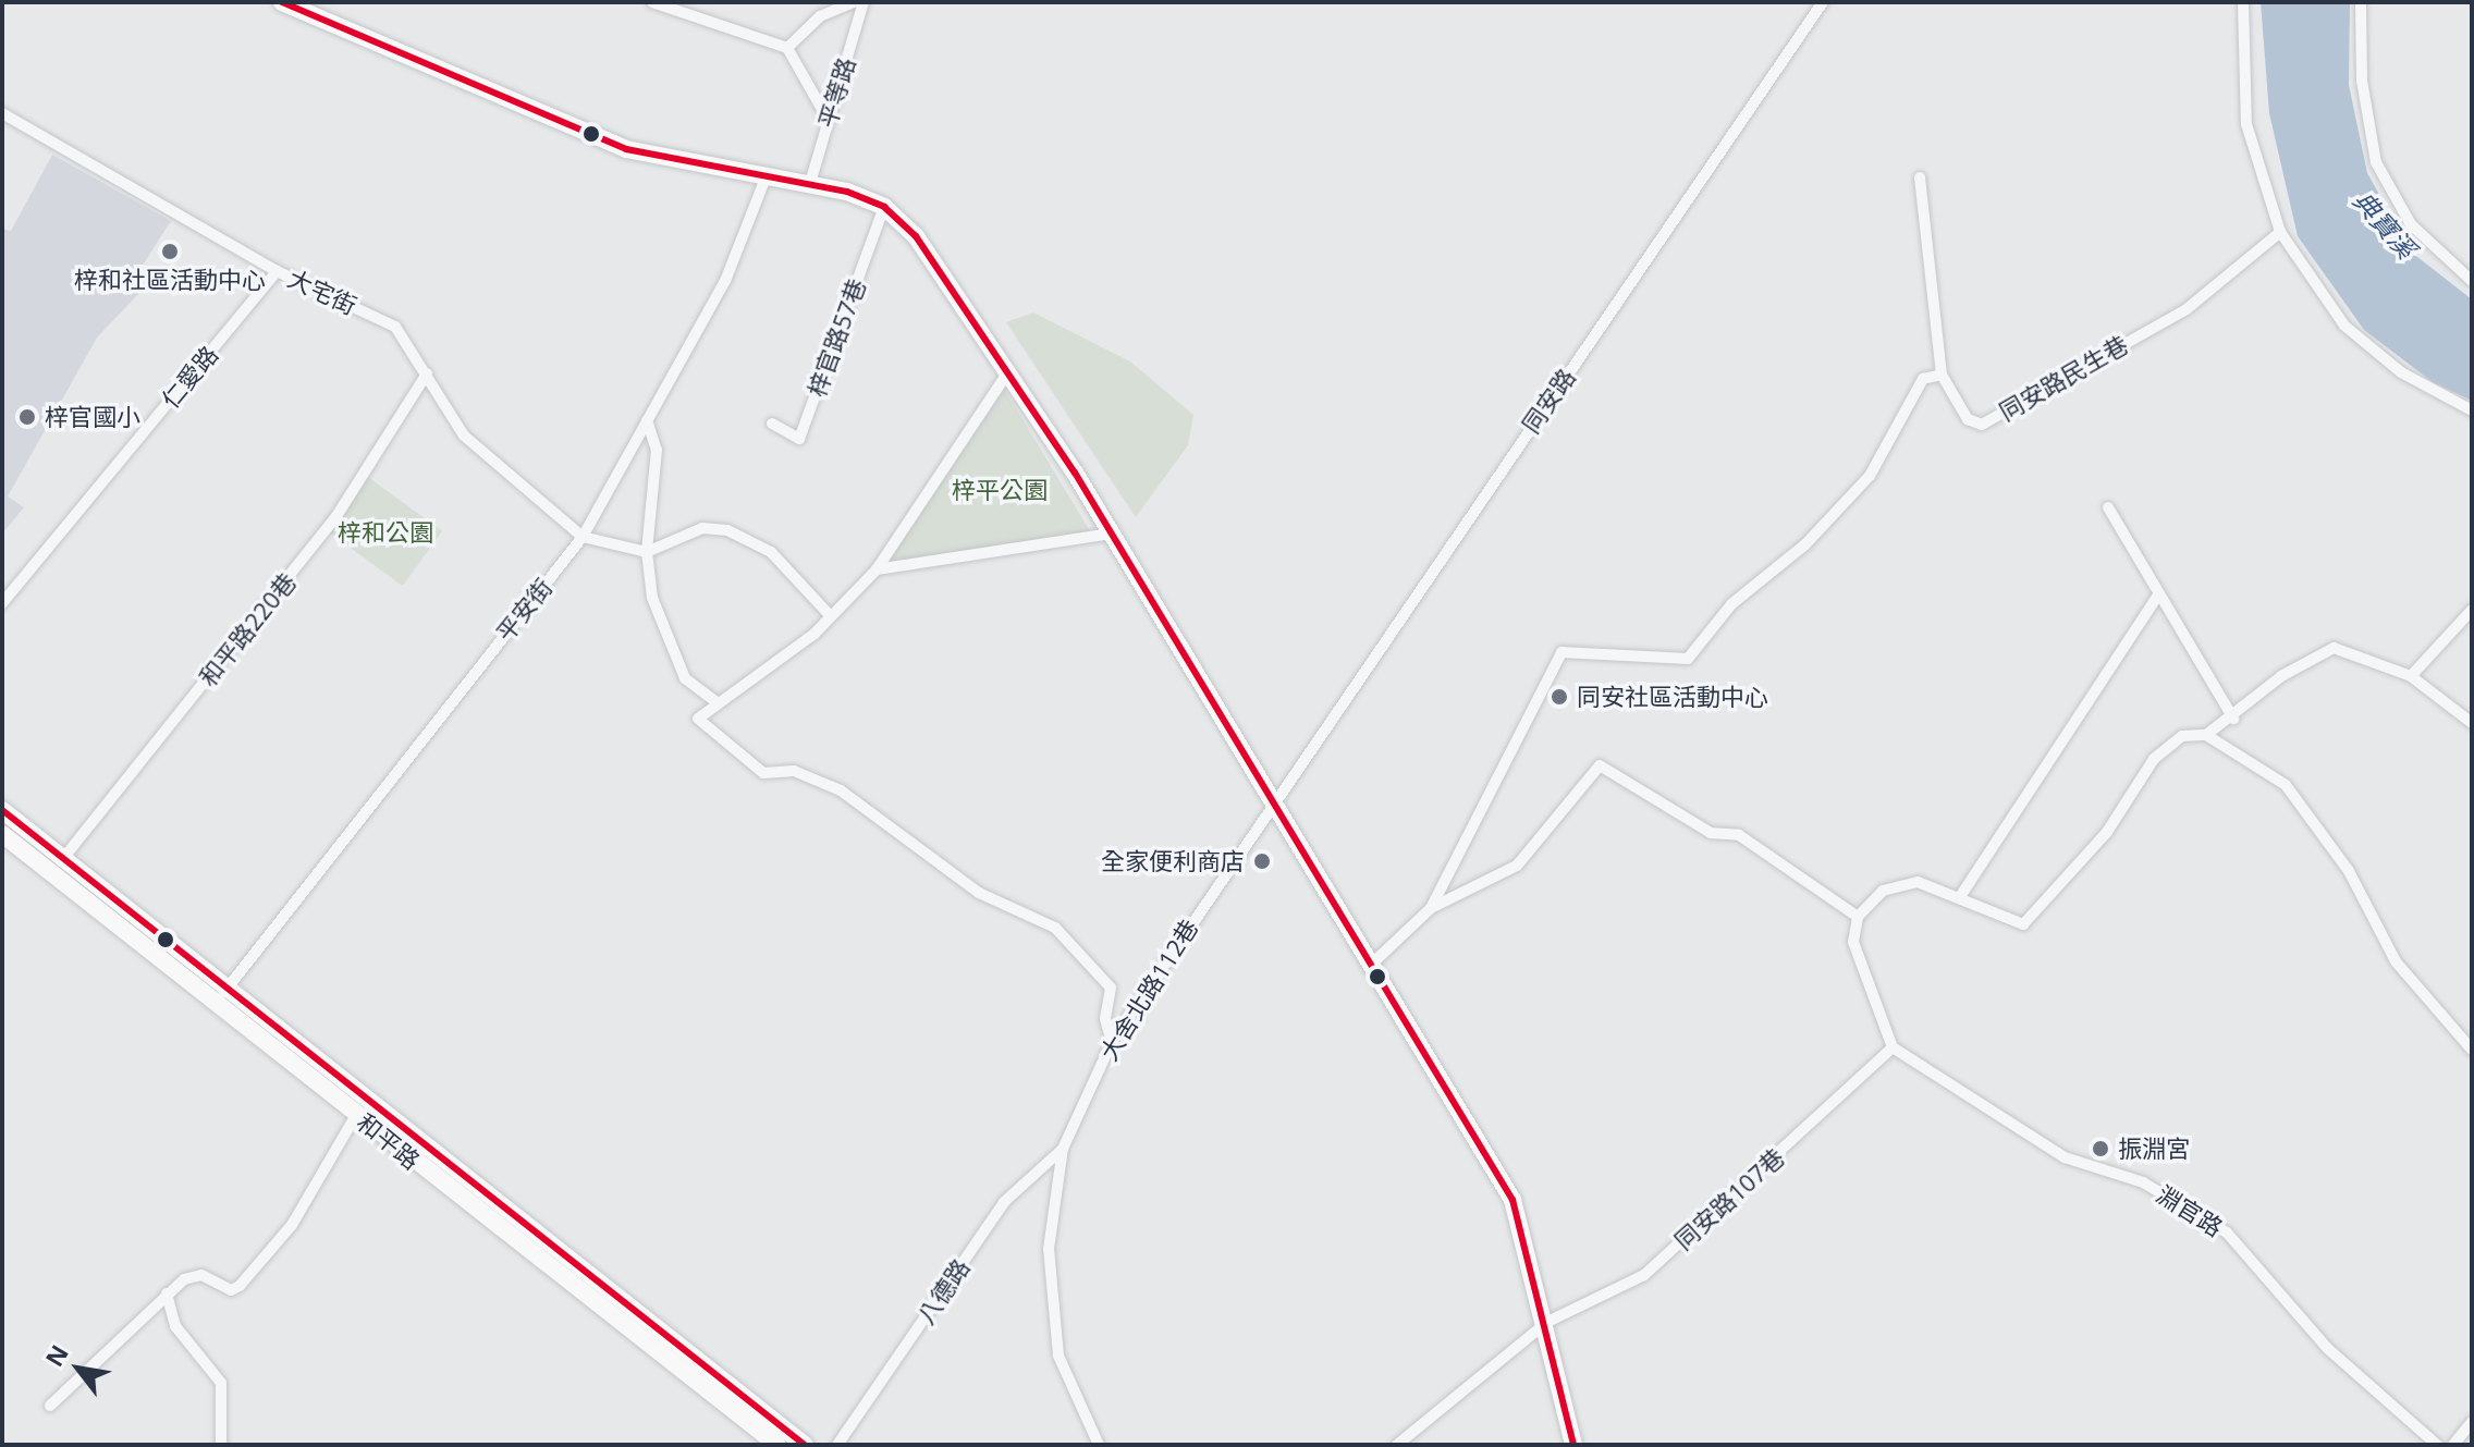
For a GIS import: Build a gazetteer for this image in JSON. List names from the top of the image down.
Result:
{
  "streets": {
    "main road": ["和平路"],
    "street": [
      "平等路",
      "大宅街",
      "梓官路57巷",
      "仁愛路",
      "同安路民生巷",
      "同安路",
      "平安街",
      "和平路220巷",
      "大舍北路112巷",
      "同安路107巷",
      "淵官路",
      "八德路"
    ]
  },
  "crossings": [
    ["大宅街", "仁愛路"],
    ["大宅街", "平安街"],
    ["大宅街", "和平路220巷"],
    ["同安路", "大舍北路112巷"],
    ["平安街", "和平路"],
    ["和平路220巷", "和平路"],
    ["大舍北路112巷", "八德路"],
    ["同安路107巷", "淵官路"]
  ],
  "water": ["典寶溪"],
  "parks": ["梓平公園", "梓和公園"],
  "places": [
    "梓和社區活動中心",
    "梓官國小",
    "同安社區活動中心",
    "全家便利商店",
    "振淵宮"
  ],
  "north": "top left"
}
